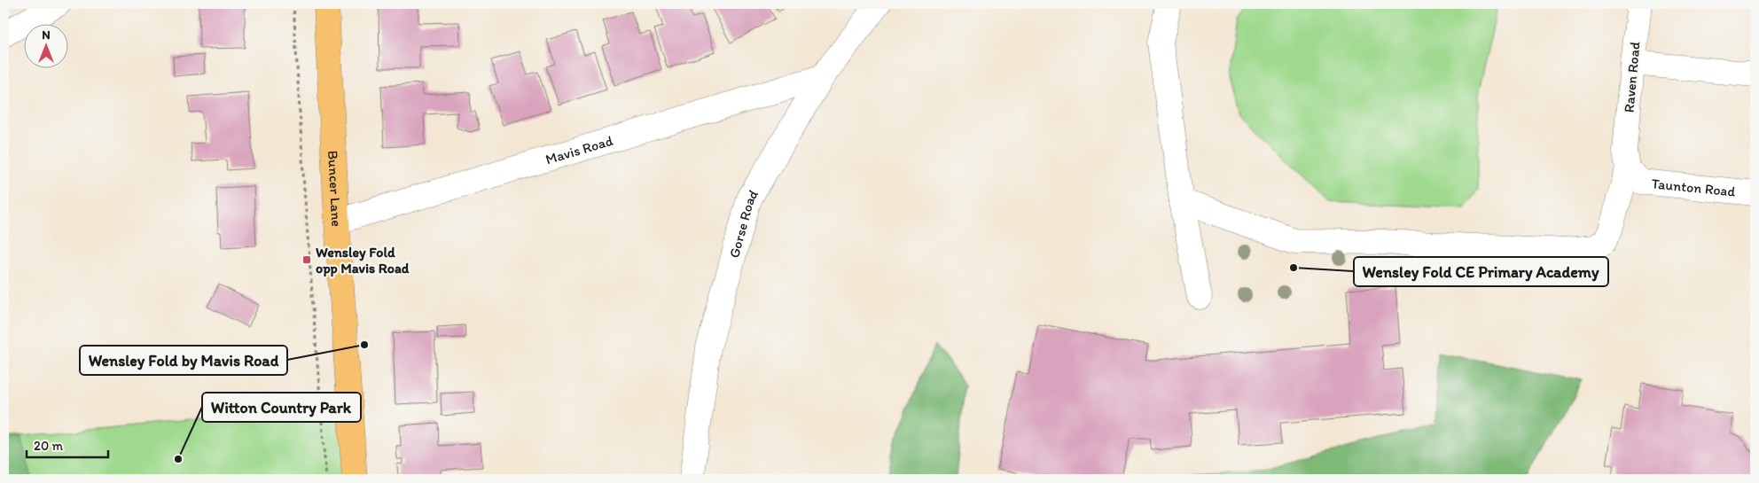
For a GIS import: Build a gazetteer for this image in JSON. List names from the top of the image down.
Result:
{
  "streets": {
    "main road": ["Buncer Lane"],
    "street": [
      "Raven Road",
      "Mavis Road",
      "Taunton Road",
      "Gorse Road"
    ]
  },
  "crossings": [
    ["Raven Road", "Taunton Road"],
    ["Mavis Road", "Buncer Lane"],
    ["Mavis Road", "Gorse Road"]
  ],
  "places": {
    "transit": ["Wensley Fold opp Mavis Road"],
    "other": ["Wensley Fold CE Primary Academy", "Wensley Fold by Mavis Road", "Witton Country Park"]
  },
  "scale_bar": "20 m",
  "north": "top"
}
